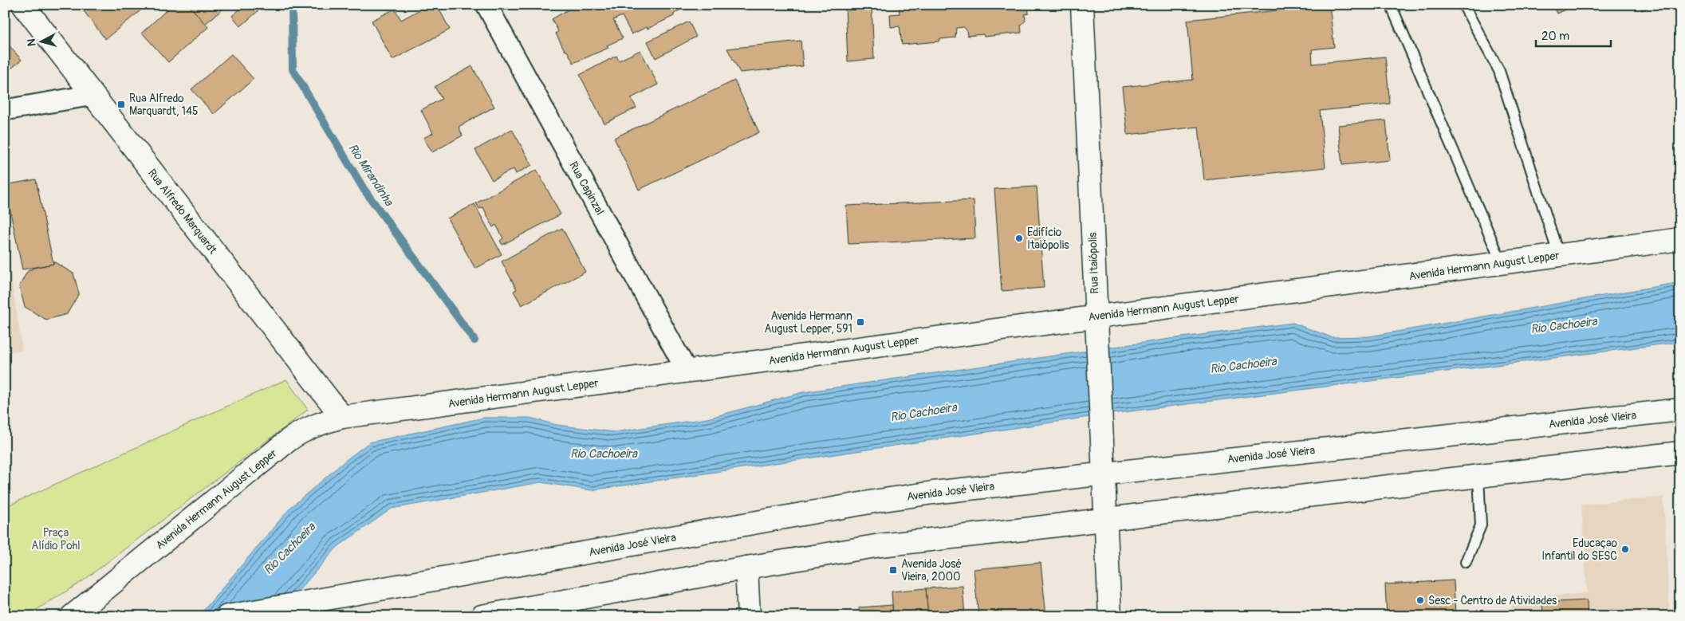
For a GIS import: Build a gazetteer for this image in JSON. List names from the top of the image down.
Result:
{
  "streets": {
    "main road": [
      "Rua Alfredo Marquardt",
      "Rua Itaiópolis",
      "Avenida Hermann August Lepper",
      "Avenida José Vieira"
    ],
    "street": ["Rua Capinzal"]
  },
  "crossings": [
    ["Rua Capinzal", "Avenida Hermann August Lepper"],
    ["Rua Alfredo Marquardt", "Avenida Hermann August Lepper"],
    ["Rua Itaiópolis", "Avenida Hermann August Lepper"],
    ["Rua Itaiópolis", "Avenida José Vieira"]
  ],
  "water": ["Rio Mirandinha", "Rio Cachoeira"],
  "parks": ["Praça Alídio Pohl"],
  "places": {
    "transit": ["Rua Alfredo Marquardt, 145", "Avenida Hermann August Lepper, 591", "Avenida José Vieira, 2000"],
    "other": ["Edifício Itaiópolis", "Educaçao Infantil do SESC", "Sesc - Centro de Atividades"]
  },
  "scale_bar": "20 m",
  "north": "left"
}
